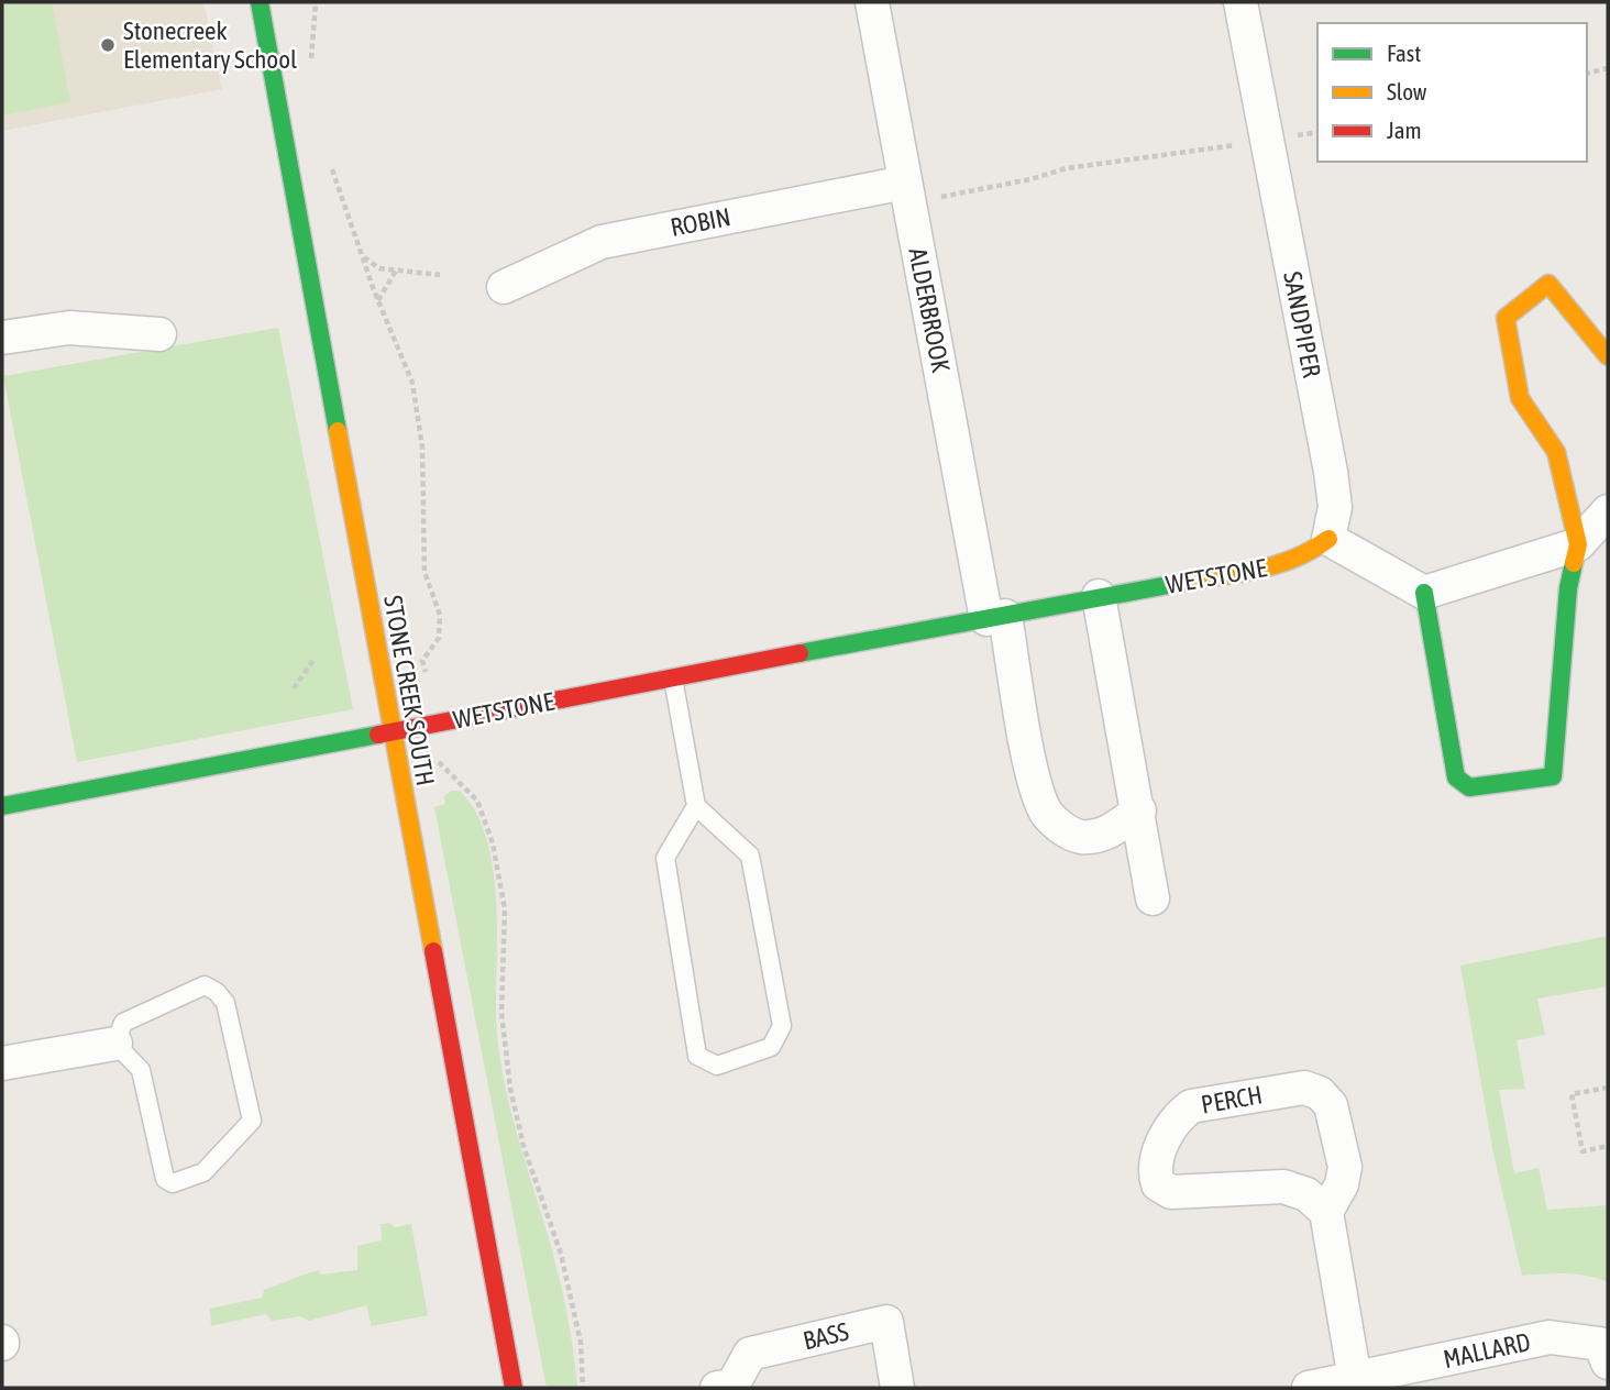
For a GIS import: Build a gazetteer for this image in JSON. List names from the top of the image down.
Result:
{
  "streets": {
    "street": [
      "ROBIN",
      "ALDERBROOK",
      "SANDPIPER",
      "WETSTONE",
      "STONE CREEK SOUTH",
      "PERCH",
      "BASS",
      "MALLARD"
    ]
  },
  "crossings": [
    ["ROBIN", "ALDERBROOK"],
    ["ALDERBROOK", "WETSTONE"],
    ["SANDPIPER", "WETSTONE"],
    ["WETSTONE", "STONE CREEK SOUTH"]
  ],
  "places": ["Stonecreek Elementary School"],
  "legend": ["Fast", "Slow", "Jam"]
}
